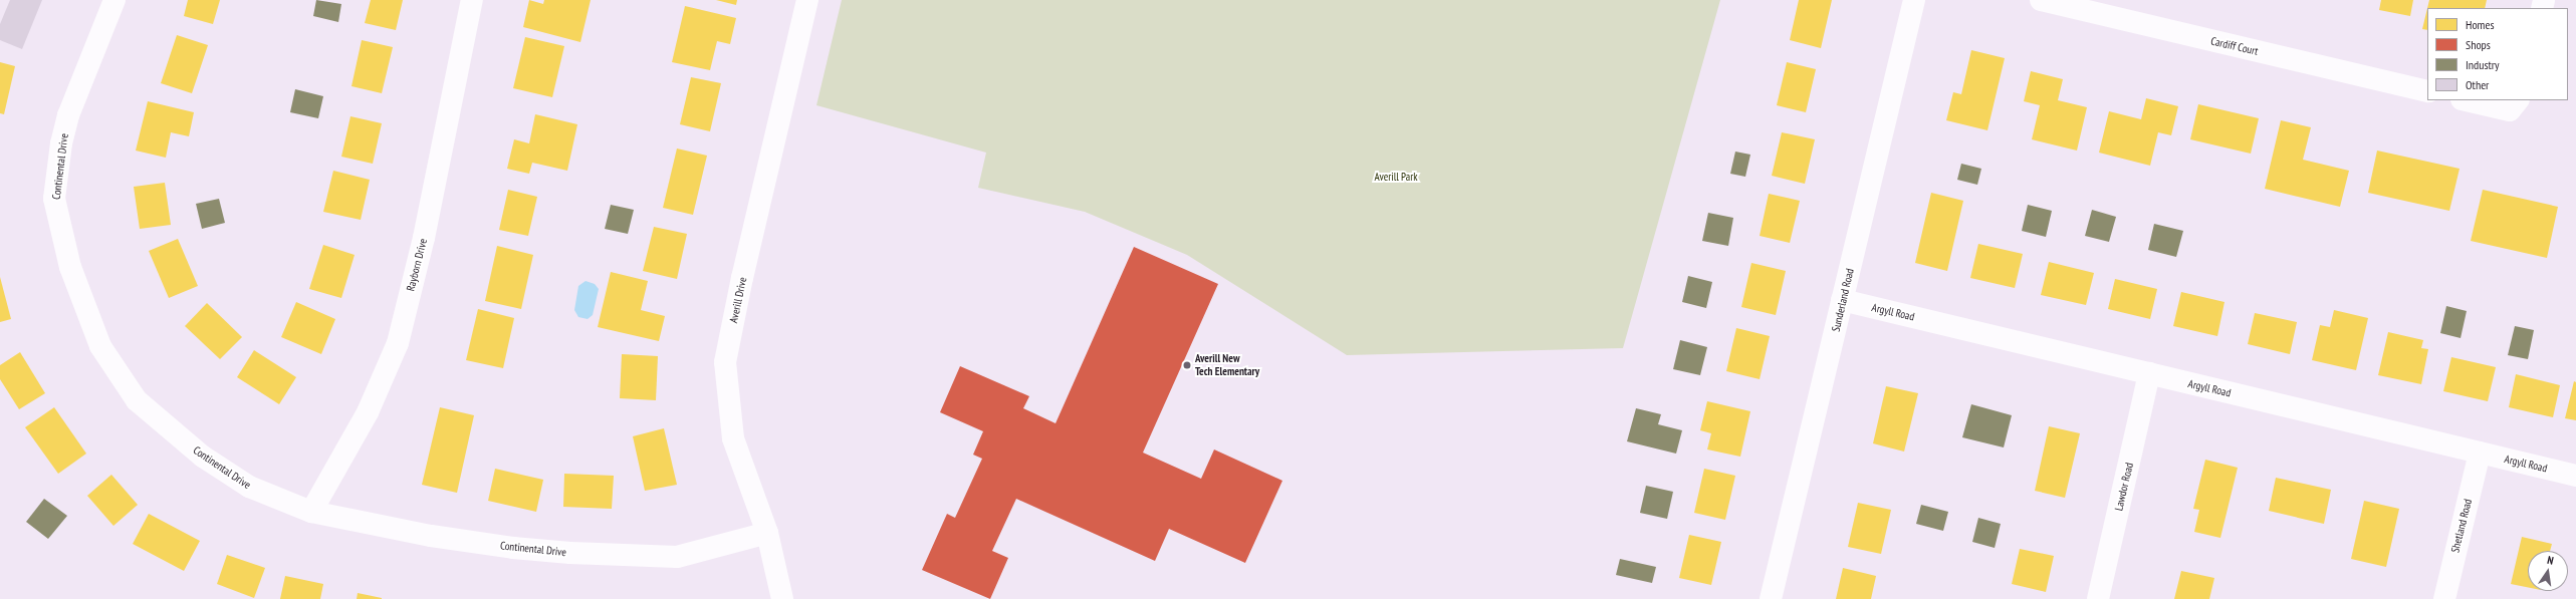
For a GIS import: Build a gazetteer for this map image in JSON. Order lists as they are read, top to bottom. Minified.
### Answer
{"streets":{"street":["Cardiff Court","Continental Drive","Rayborn Drive","Averill Drive","Sunderland Road","Argyll Road","Lawdor Road","Shetland Road"]},"crossings":[["Continental Drive","Rayborn Drive"],["Continental Drive","Averill Drive"],["Sunderland Road","Argyll Road"],["Argyll Road","Lawdor Road"],["Argyll Road","Shetland Road"]],"parks":["Averill Park"],"places":["Averill New Tech Elementary"],"legend":["Homes","Shops","Industry","Other"],"north":"top"}
